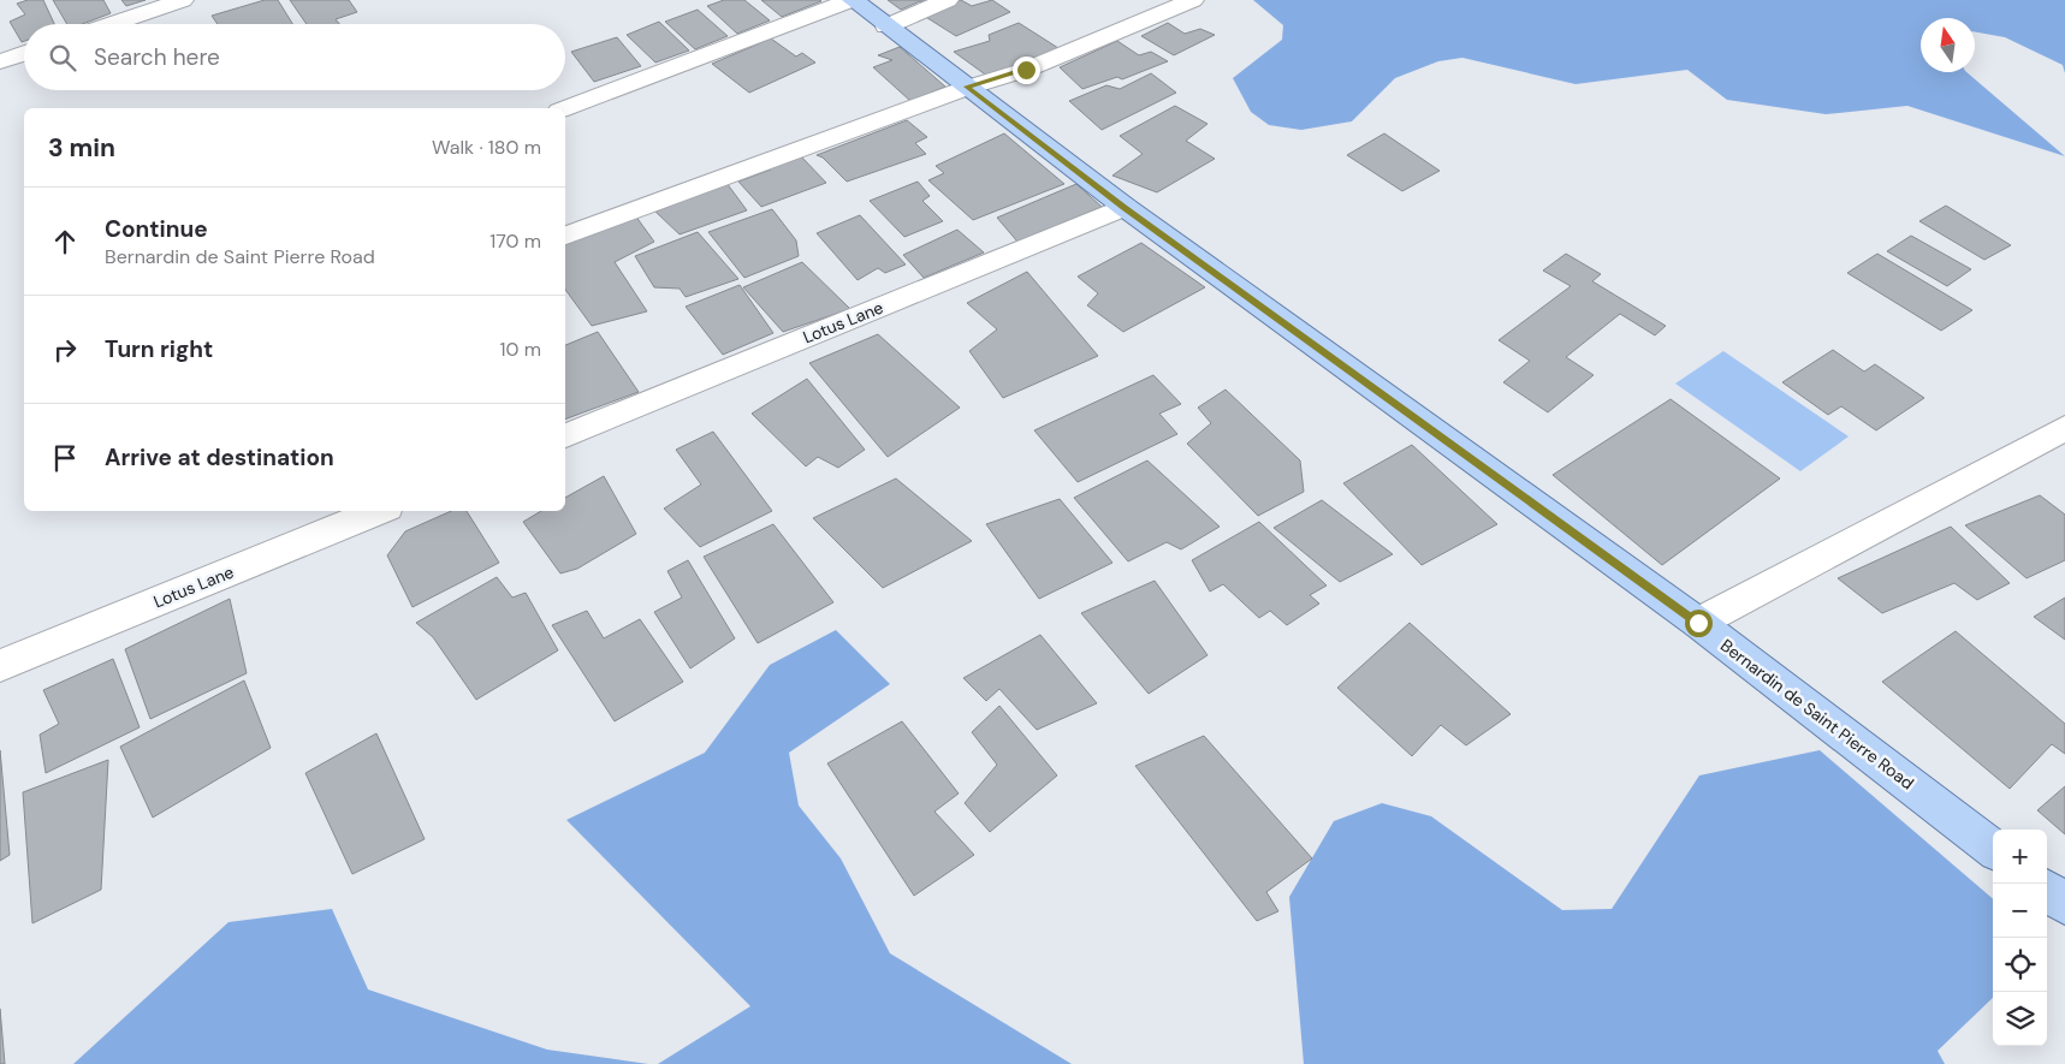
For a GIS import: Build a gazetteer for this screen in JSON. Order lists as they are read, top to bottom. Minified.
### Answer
{"streets":{"main road":["Bernardin de Saint Pierre Road"],"street":["Lotus Lane"]},"crossings":[["Lotus Lane","Bernardin de Saint Pierre Road"]],"north":"top","page":{"search":"Search here","heading":["3 min","Walk · 180 m"],"list":[["Continue","Bernardin de Saint Pierre Road","170 m"],["Turn right","10 m"],"Arrive at destination"],"map_buttons":["+","−"]}}
